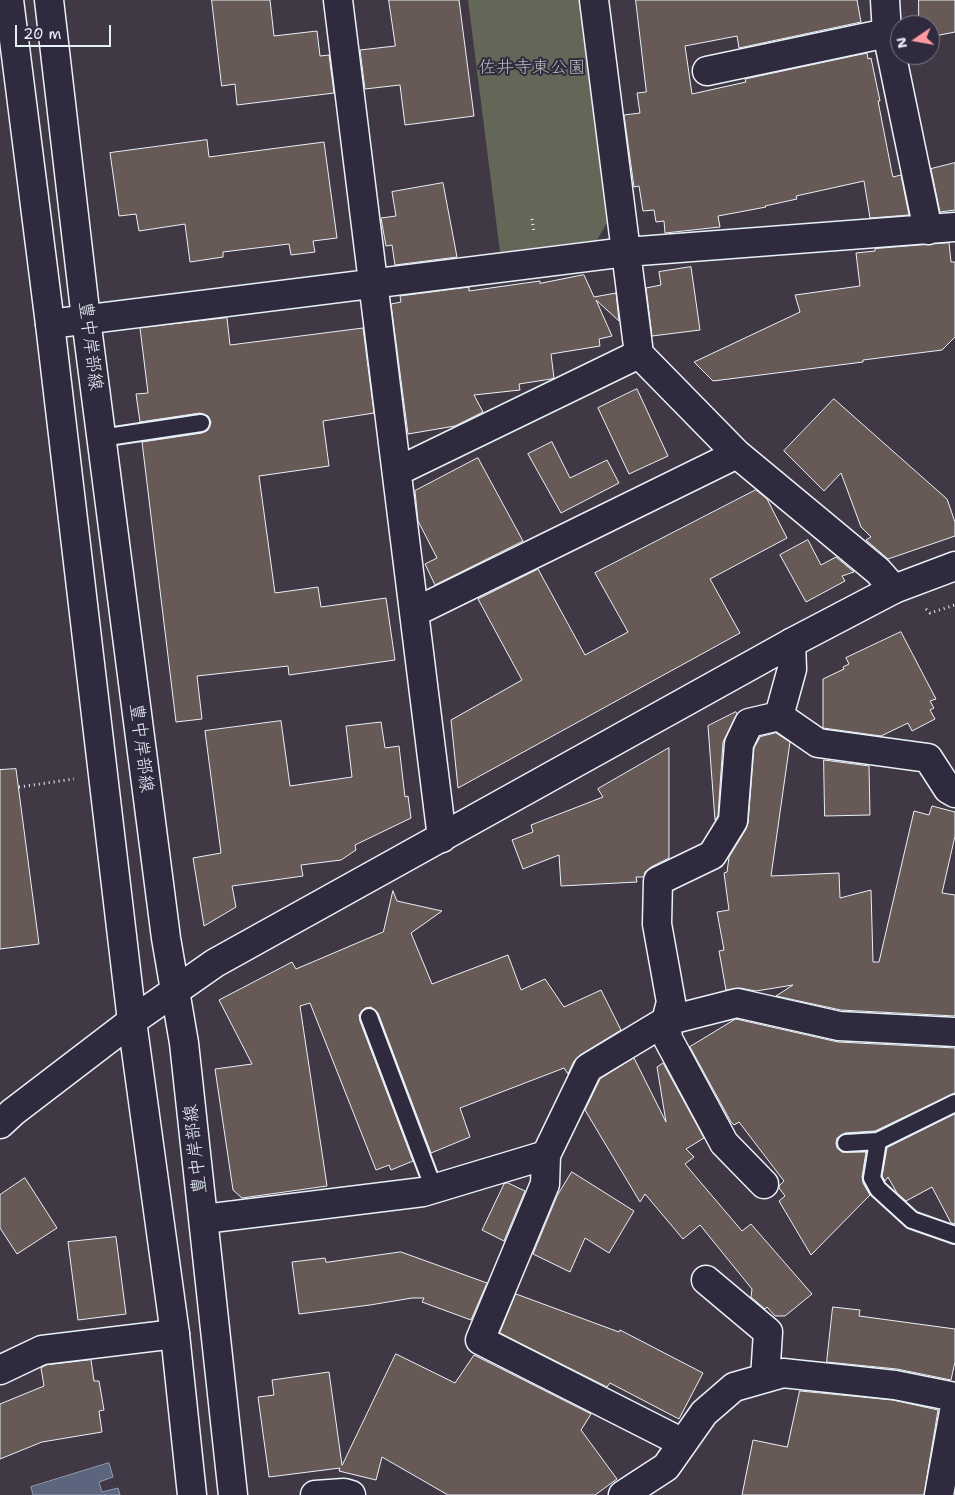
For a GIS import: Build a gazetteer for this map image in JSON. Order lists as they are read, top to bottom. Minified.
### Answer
{"streets":{"street":["豊中岸部線"]},"parks":["佐井寺東公園"],"scale_bar":"20 m","north":"left"}
